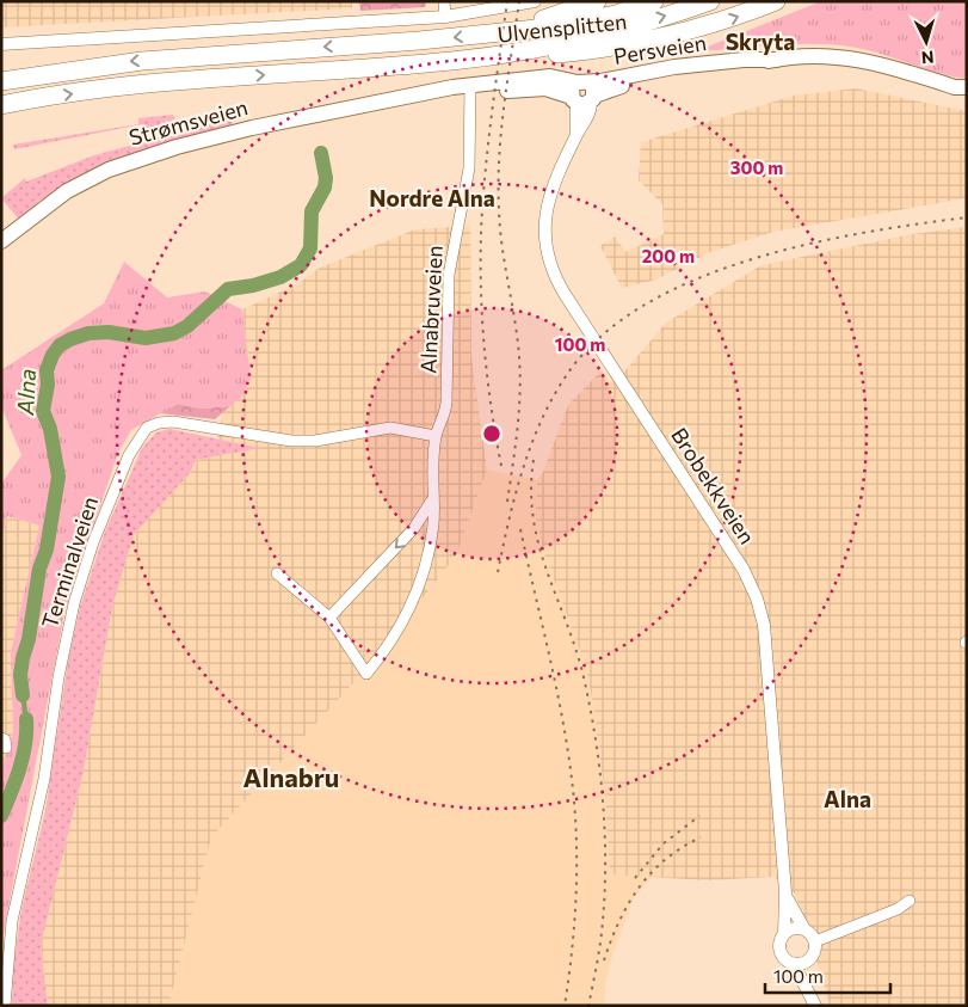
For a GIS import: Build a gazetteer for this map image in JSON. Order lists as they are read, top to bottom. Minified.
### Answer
{"streets":{"highway":["Ulvensplitten"],"main road":["Persveien","Strømsveien"],"street":["Alnabruveien","Brobekkveien","Terminalveien"]},"crossings":[["Persveien","Strømsveien"],["Persveien","Brobekkveien"],["Strømsveien","Alnabruveien"],["Strømsveien","Brobekkveien"],["Alnabruveien","Terminalveien"]],"districts":["Skryta","Nordre Alna","Alnabru","Alna"],"water":["Alna"],"scale_bar":"100 m","north":"bottom","rings":["300 m","200 m","100 m"]}
